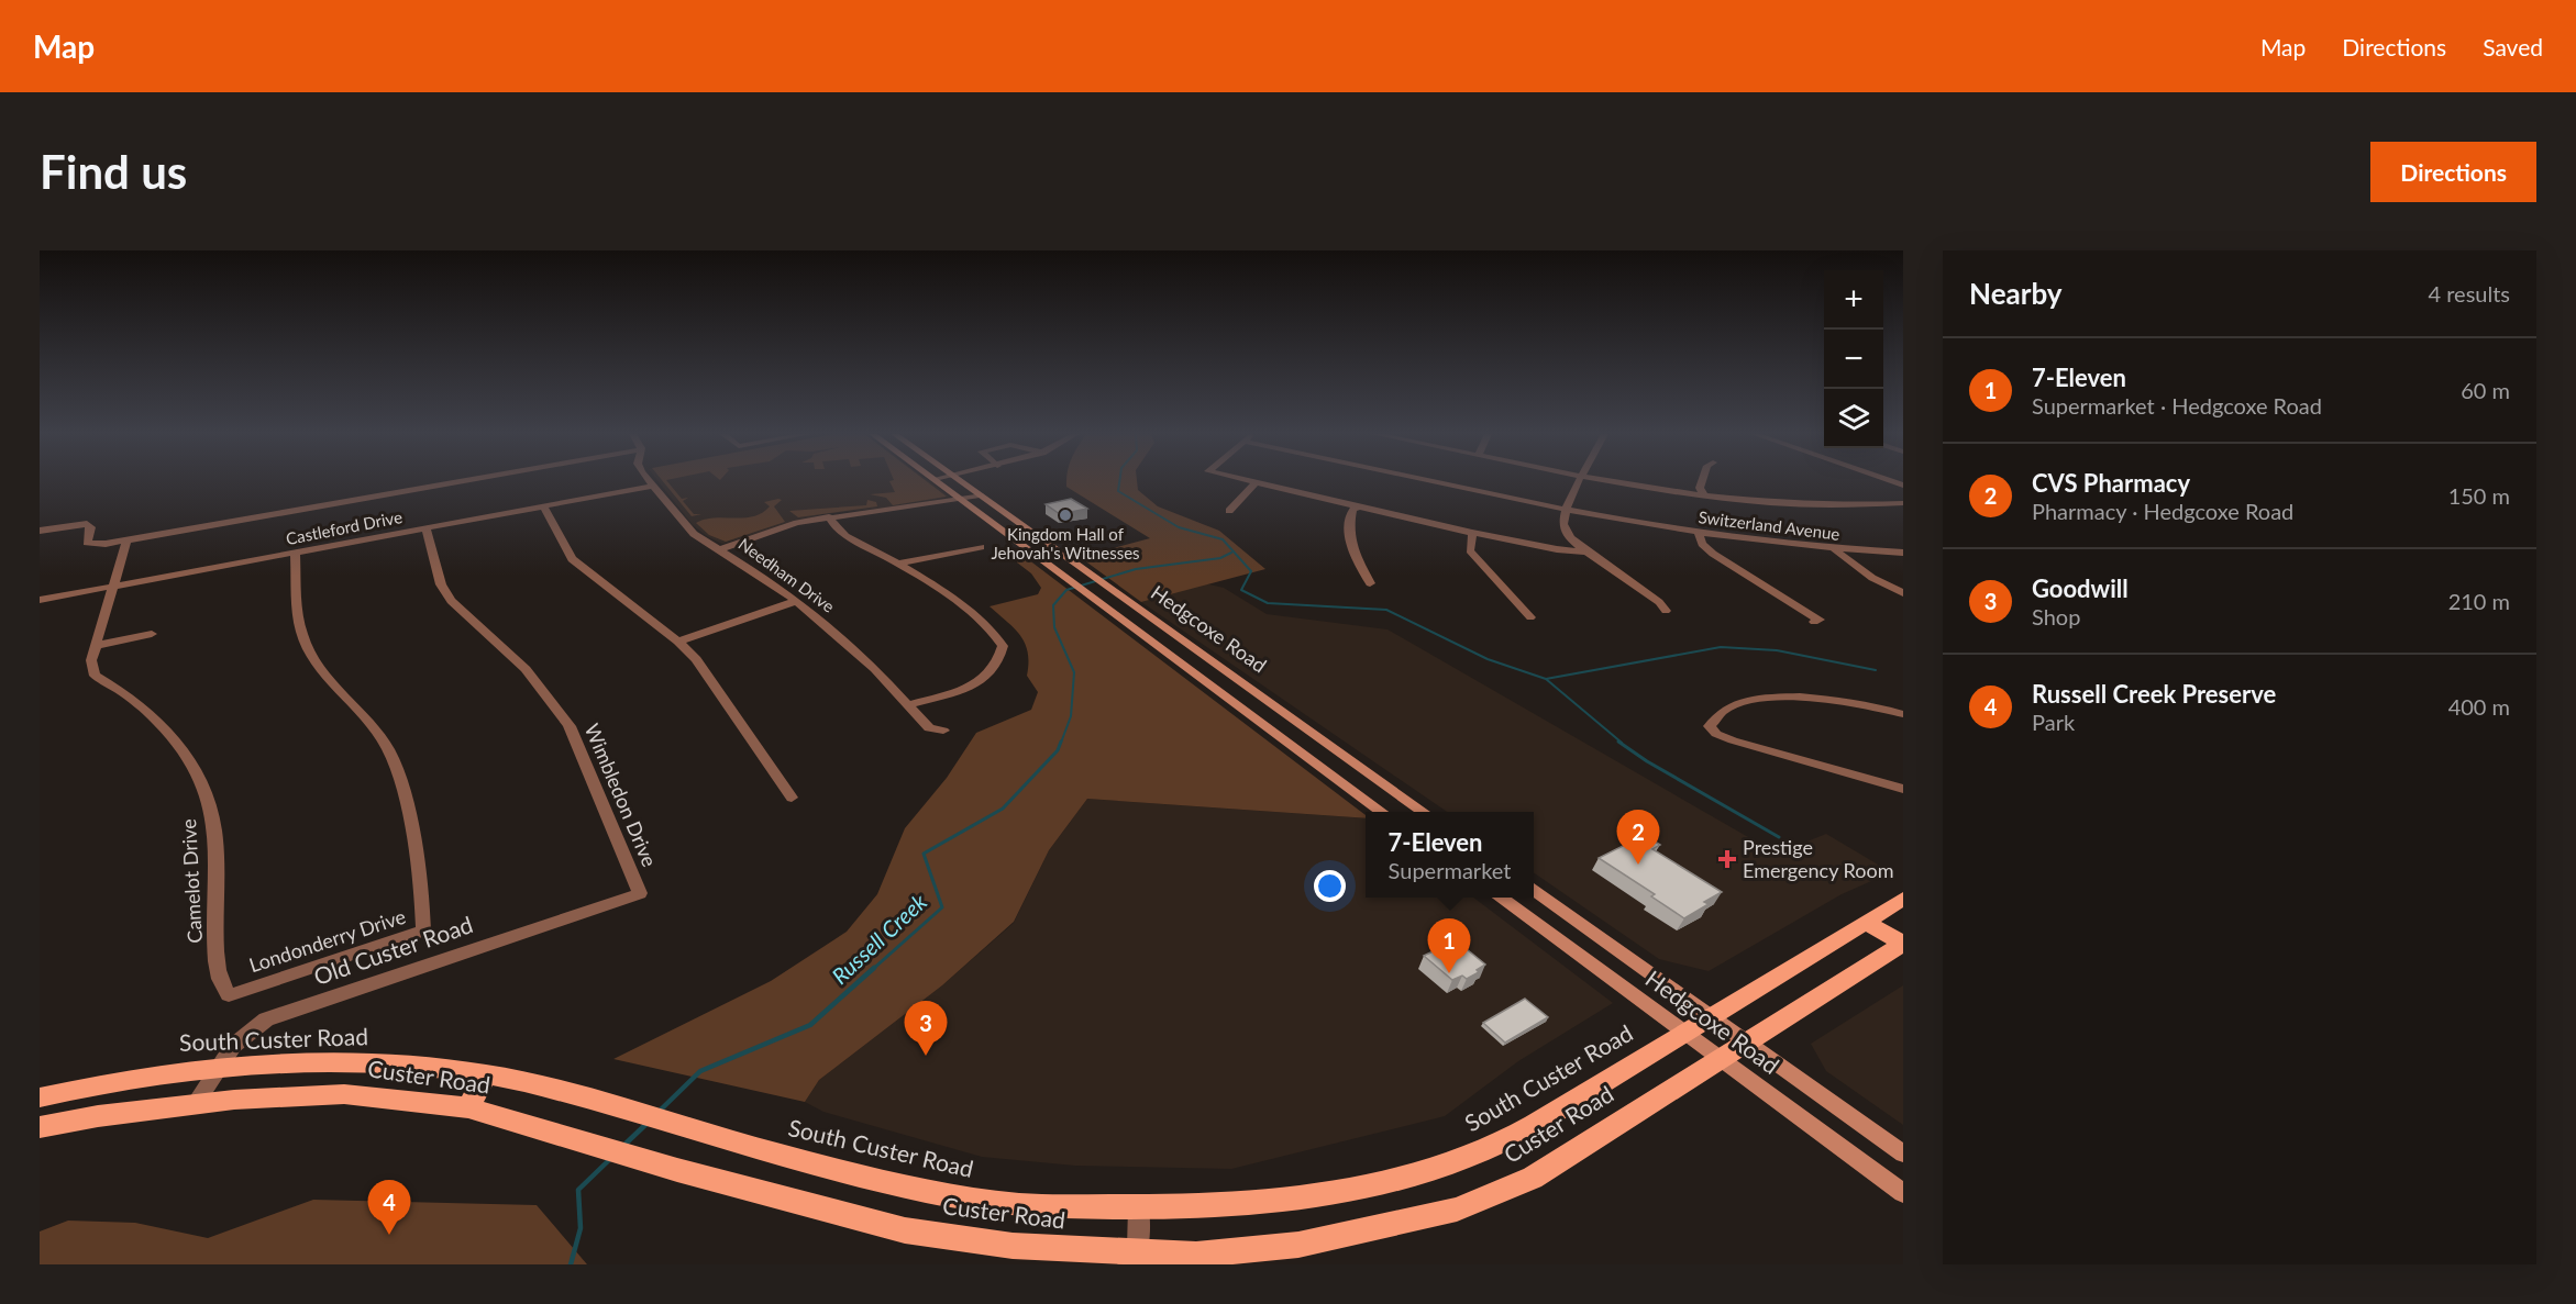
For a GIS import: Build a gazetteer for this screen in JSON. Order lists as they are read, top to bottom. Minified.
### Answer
{"streets":{"main road":["Hedgcoxe Road","South Custer Road","Custer Road"],"street":["Switzerland Avenue","Castleford Drive","Needham Drive","Wimbledon Drive","Camelot Drive","Londonderry Drive","Old Custer Road"]},"crossings":[["Castleford Drive","Needham Drive"],["Castleford Drive","Wimbledon Drive"],["Castleford Drive","Camelot Drive"],["Castleford Drive","Londonderry Drive"],["Hedgcoxe Road","South Custer Road"],["Hedgcoxe Road","Custer Road"],["Wimbledon Drive","Old Custer Road"],["Camelot Drive","Londonderry Drive"],["Old Custer Road","South Custer Road"],["Old Custer Road","Custer Road"]],"water":["Russell Creek"],"places":{"other":["Kingdom Hall of Jehovah's Witnesses"],"health":["Prestige Emergency Room"]},"page":{"header":"Map","nav":["Map","Directions","Saved"],"buttons":"Directions","title":"Find us","heading":["Nearby","4 results"],"map_buttons":["+","−"],"list":[{"mark":"1","name":"7-Eleven","note":"Supermarket · Hedgcoxe Road","value":"60 m"},{"mark":"2","name":"CVS Pharmacy","note":"Pharmacy · Hedgcoxe Road","value":"150 m"},{"mark":"3","name":"Goodwill","note":"Shop","value":"210 m"},{"mark":"4","name":"Russell Creek Preserve","note":"Park","value":"400 m"}],"pins":["2","1","3","4"],"popup":["7-Eleven","Supermarket"]}}
